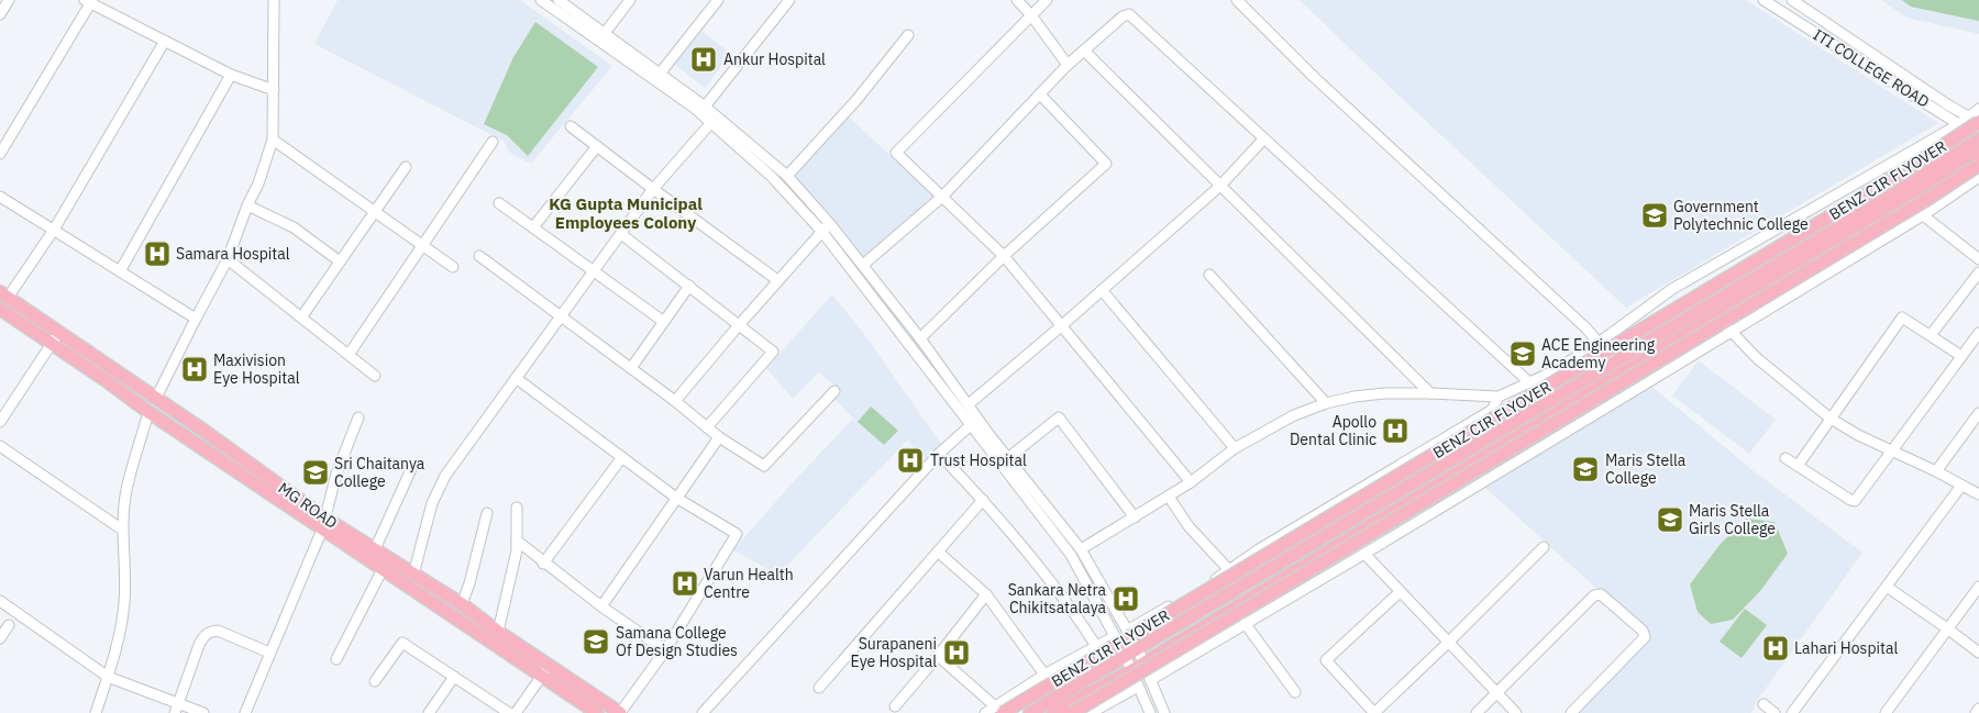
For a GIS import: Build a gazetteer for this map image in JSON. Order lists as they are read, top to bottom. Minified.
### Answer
{"streets":{"main road":["BENZ CIR FLYOVER","MG ROAD"],"street":["ITI COLLEGE ROAD"]},"crossings":[["ITI COLLEGE ROAD","BENZ CIR FLYOVER"]],"districts":["KG Gupta Municipal Employees Colony"],"places":{"hospital":["Ankur Hospital","Samara Hospital","Maxivision Eye Hospital","Apollo Dental Clinic","Trust Hospital","Varun Health Centre","Sankara Netra Chikitsatalaya","Lahari Hospital","Surapaneni Eye Hospital"],"school or university":["Government Polytechnic College","ACE Engineering Academy","Maris Stella College","Sri Chaitanya College","Maris Stella Girls College","Samana College Of Design Studies"]}}
